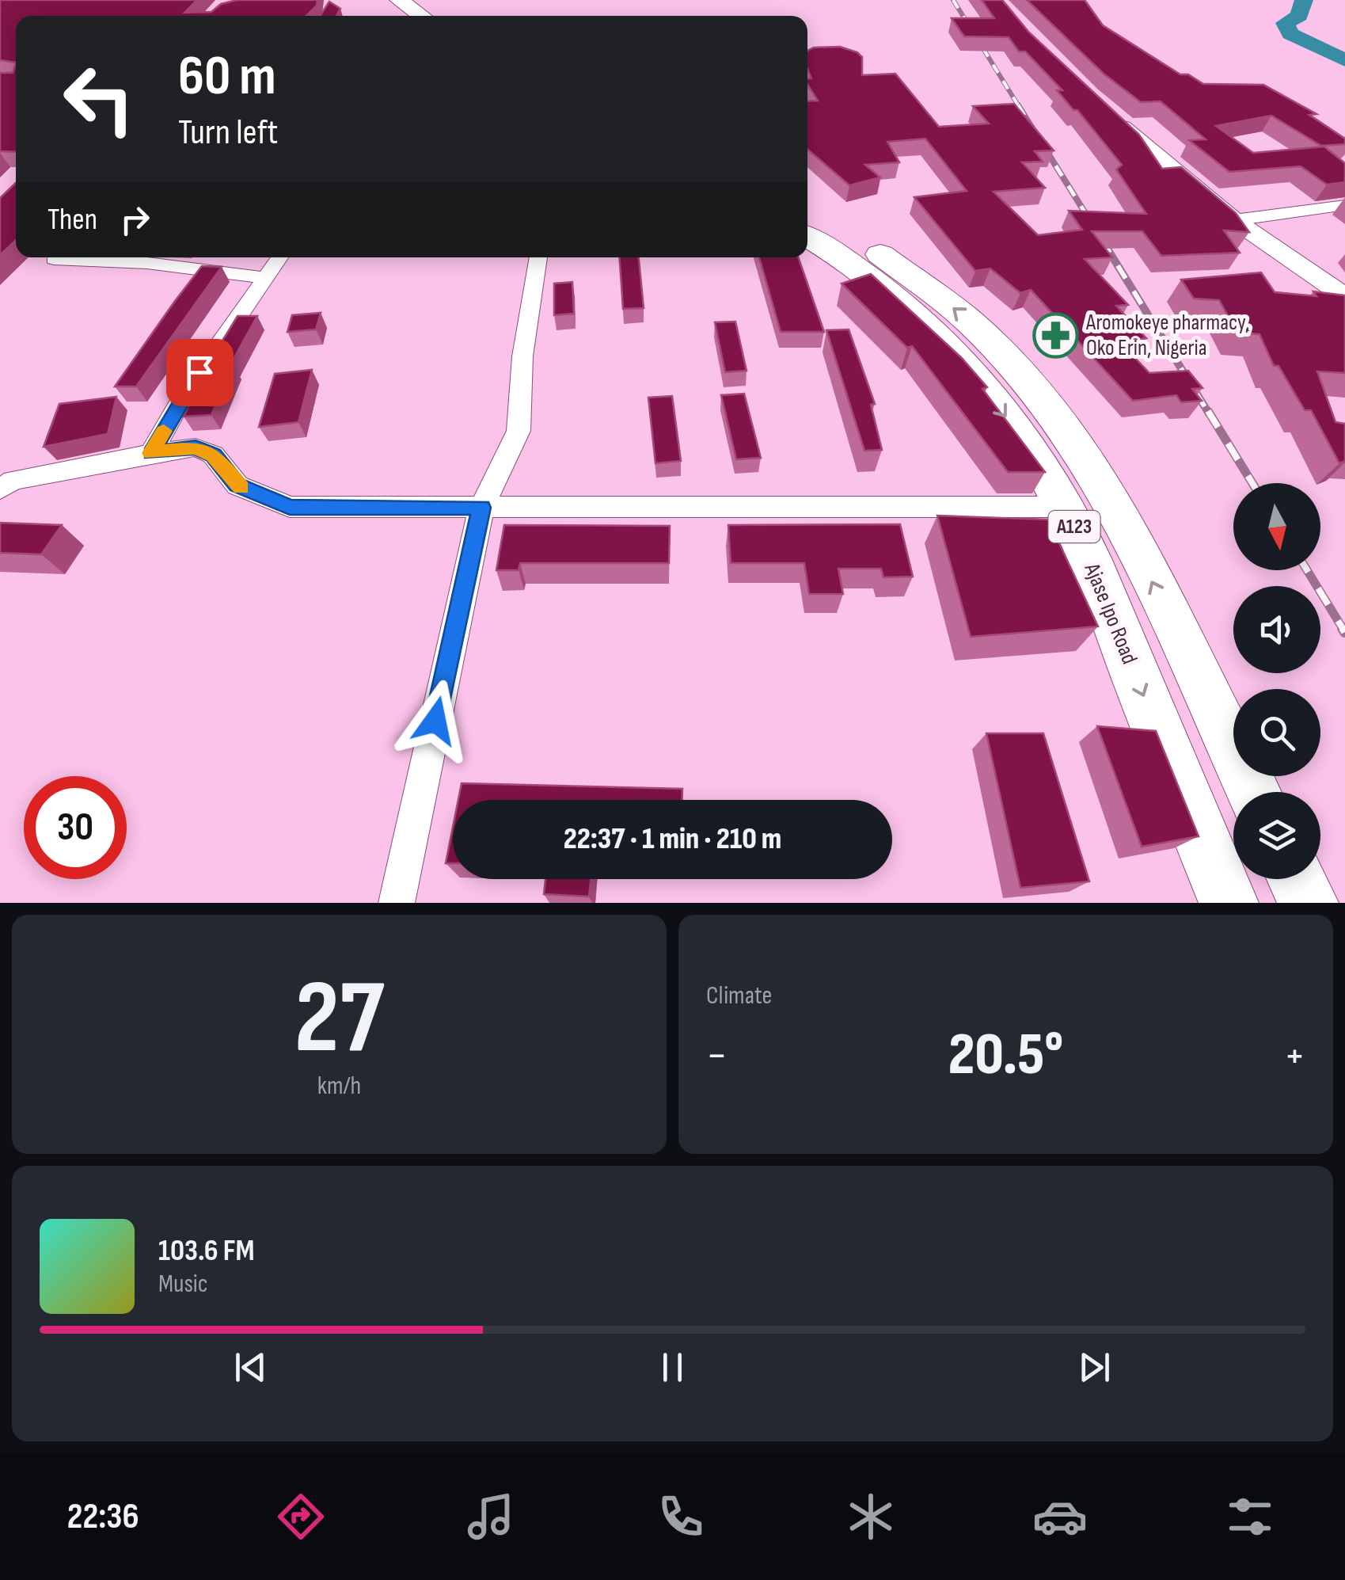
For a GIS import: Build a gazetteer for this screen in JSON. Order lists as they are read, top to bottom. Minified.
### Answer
{"streets":{"highway":["A123","Ajase Ipo Road"]},"places":{"pharmacy":["Aromokeye pharmacy, Oko Erin, Nigeria"]},"north":"bottom","page":{"turn":["60 m","Turn left"],"then":"Then","limit":"30","trip":"22:37 · 1 min · 210 m","tile":[["27","km/h"],"Climate"],"heat":["−","20.5°","+"],"song":["103.6 FM","Music"],"tabs":"22:36"}}
